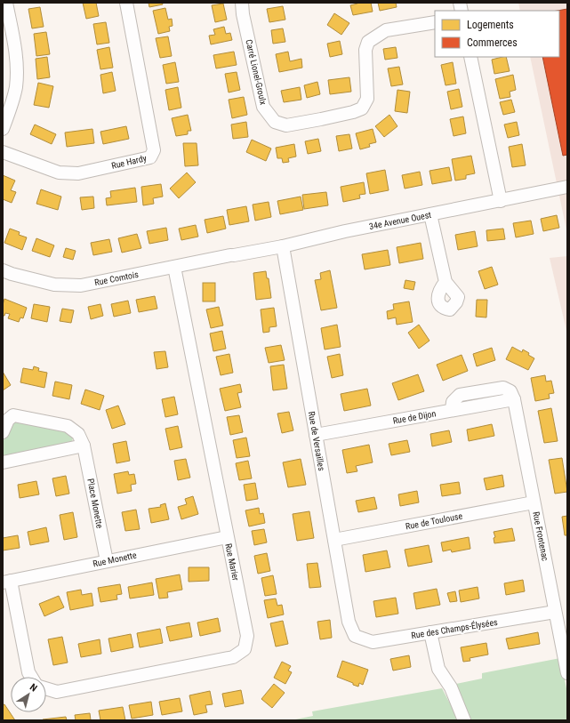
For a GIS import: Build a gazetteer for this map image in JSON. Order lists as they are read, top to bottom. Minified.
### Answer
{"streets":{"street":["Carré Lionel-Groulx","Rue Hardy","34e Avenue Ouest","Rue Comtois","Rue de Dijon","Rue de Versailles","Place Monette","Rue de Toulouse","Rue Frontenac","Rue Monette","Rue Marier","Rue des Champs-Élysées"]},"crossings":[["34e Avenue Ouest","Rue Comtois"],["34e Avenue Ouest","Rue de Versailles"],["Rue Comtois","Rue Marier"],["Rue de Dijon","Rue de Versailles"],["Rue de Dijon","Rue Frontenac"],["Rue de Versailles","Rue de Toulouse"],["Rue de Versailles","Rue des Champs-Élysées"],["Place Monette","Rue Monette"],["Rue de Toulouse","Rue Frontenac"],["Rue Frontenac","Rue des Champs-Élysées"],["Rue Monette","Rue Marier"]],"legend":["Logements","Commerces"],"north":"top right"}
